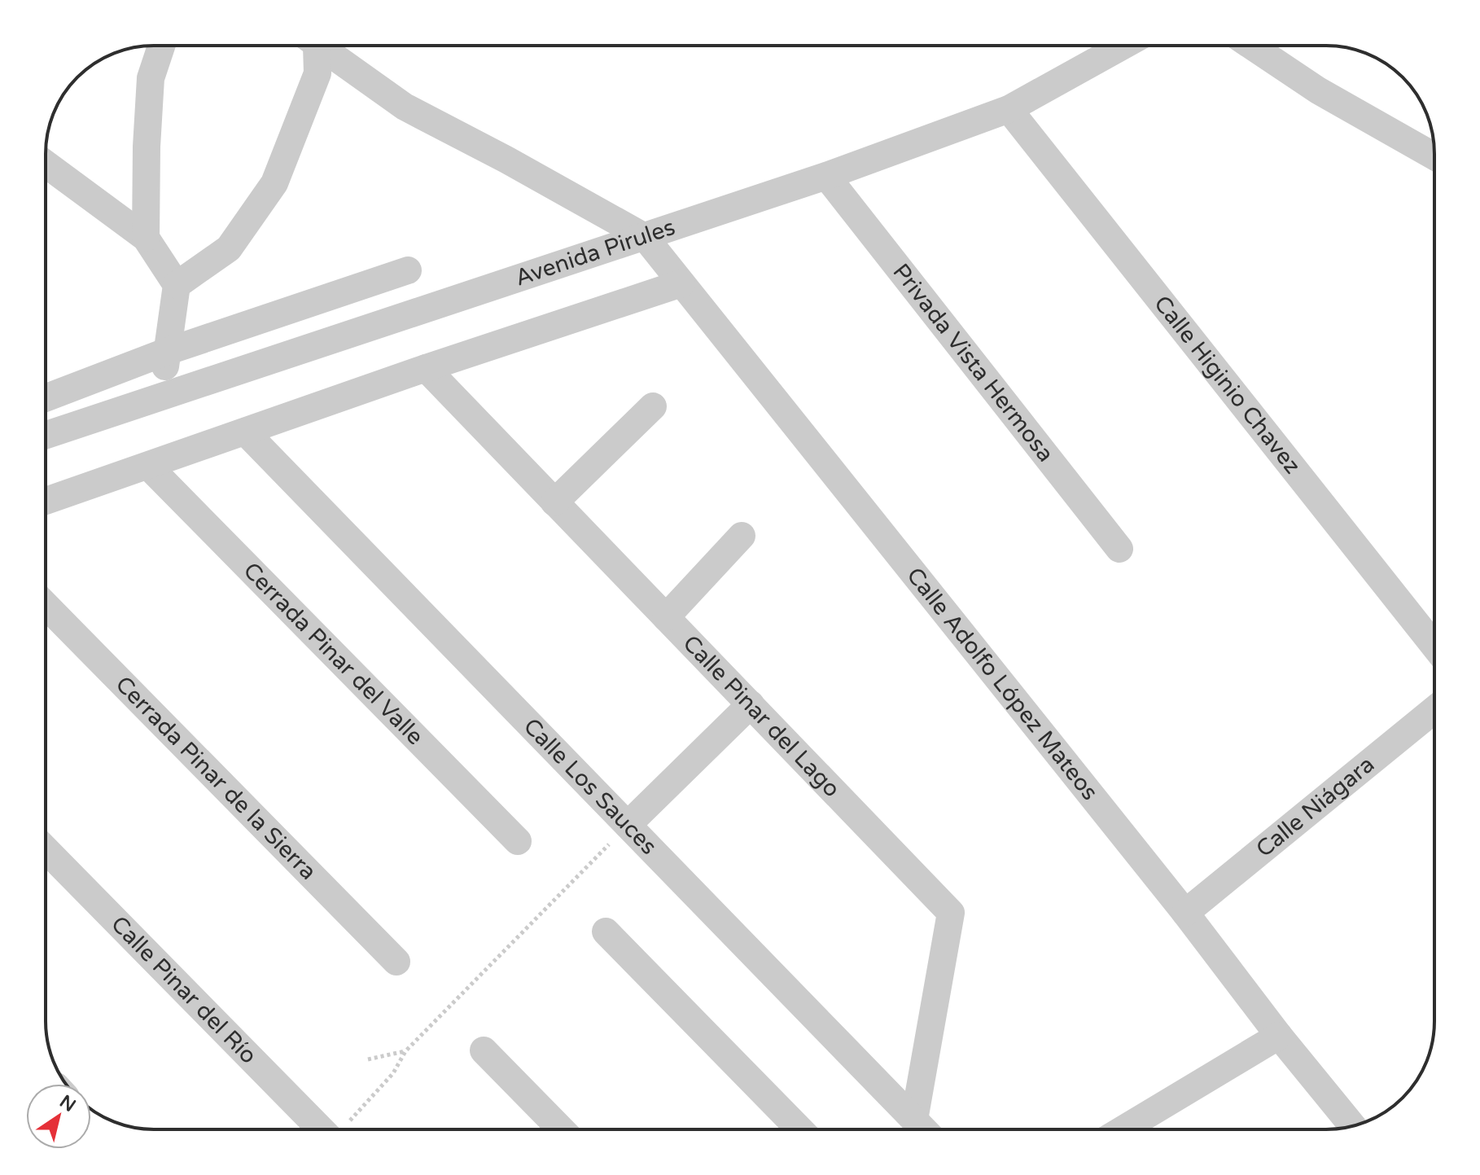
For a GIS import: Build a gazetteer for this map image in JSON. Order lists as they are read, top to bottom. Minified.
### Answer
{"streets":{"street":["Avenida Pirules","Privada Vista Hermosa","Calle Higinio Chavez","Cerrada Pinar del Valle","Calle Adolfo López Mateos","Calle Pinar del Lago","Cerrada Pinar de la Sierra","Calle Los Sauces","Calle Niágara","Calle Pinar del Río"]},"crossings":[["Avenida Pirules","Privada Vista Hermosa"],["Avenida Pirules","Calle Higinio Chavez"],["Avenida Pirules","Calle Adolfo López Mateos"],["Calle Adolfo López Mateos","Calle Niágara"],["Calle Pinar del Lago","Calle Los Sauces"]],"north":"top right"}
